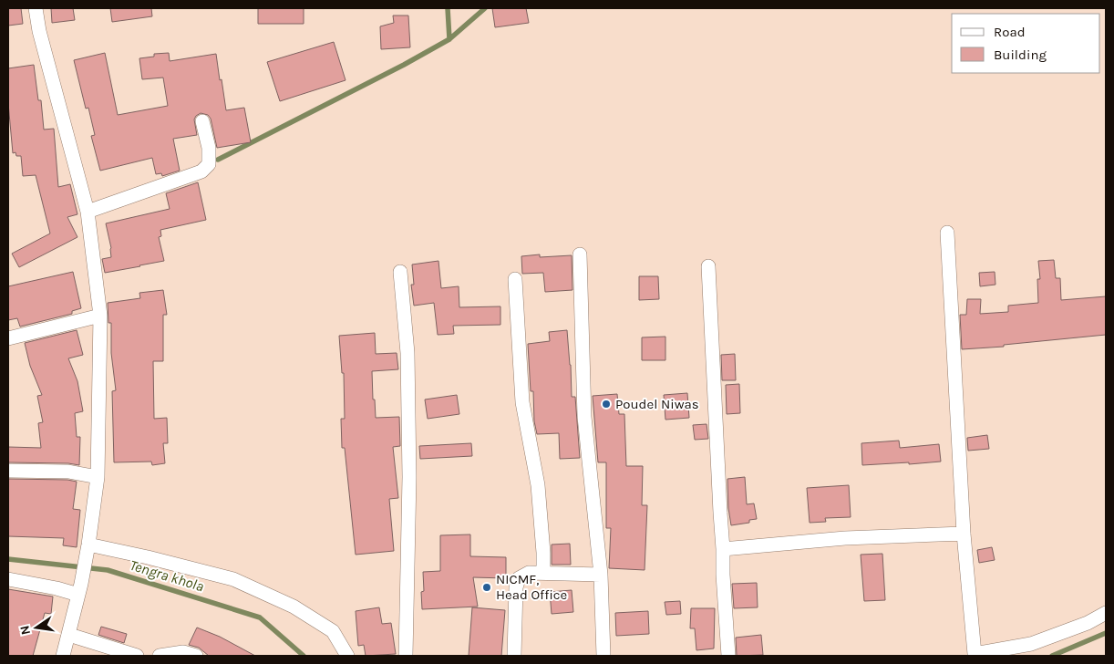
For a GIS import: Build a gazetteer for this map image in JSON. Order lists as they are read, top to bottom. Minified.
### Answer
{"water":["Tengra khola"],"places":["Poudel Niwas","NICMF, Head Office"],"legend":["Road","Building"],"north":"left"}
